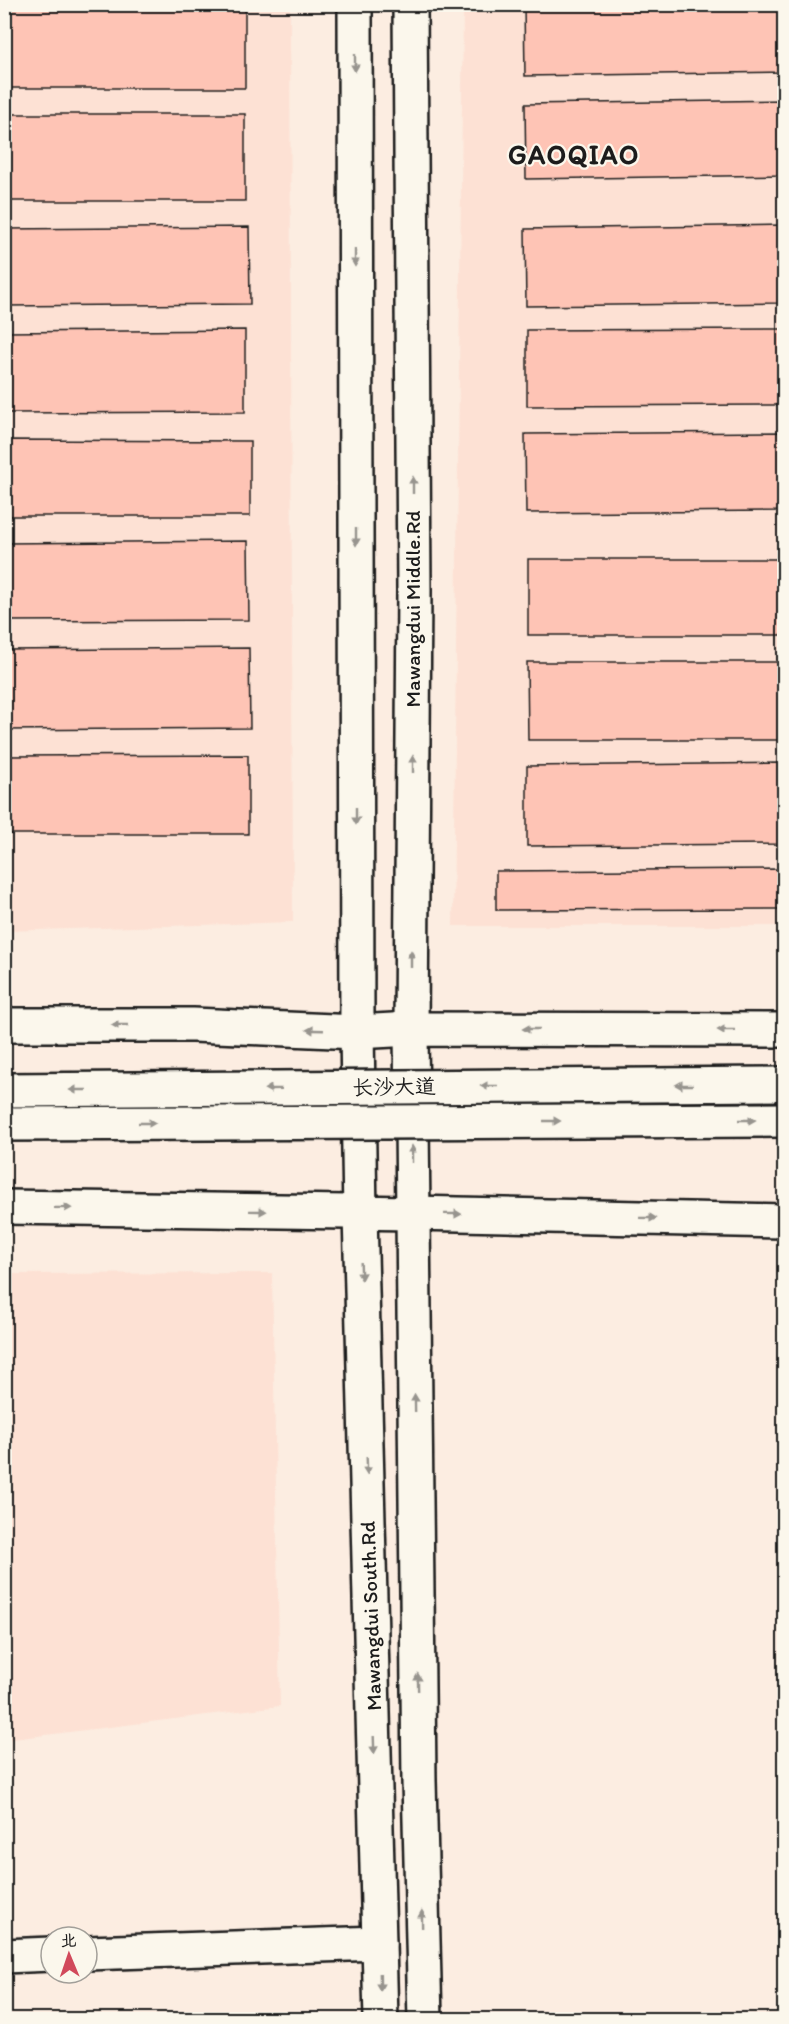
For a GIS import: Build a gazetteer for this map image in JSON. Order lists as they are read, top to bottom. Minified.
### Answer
{"streets":{"main road":["Mawangdui Middle.Rd","长沙大道","Mawangdui South.Rd"]},"crossings":[["Mawangdui Middle.Rd","Mawangdui South.Rd"]],"districts":["GAOQIAO"],"north":"top"}
